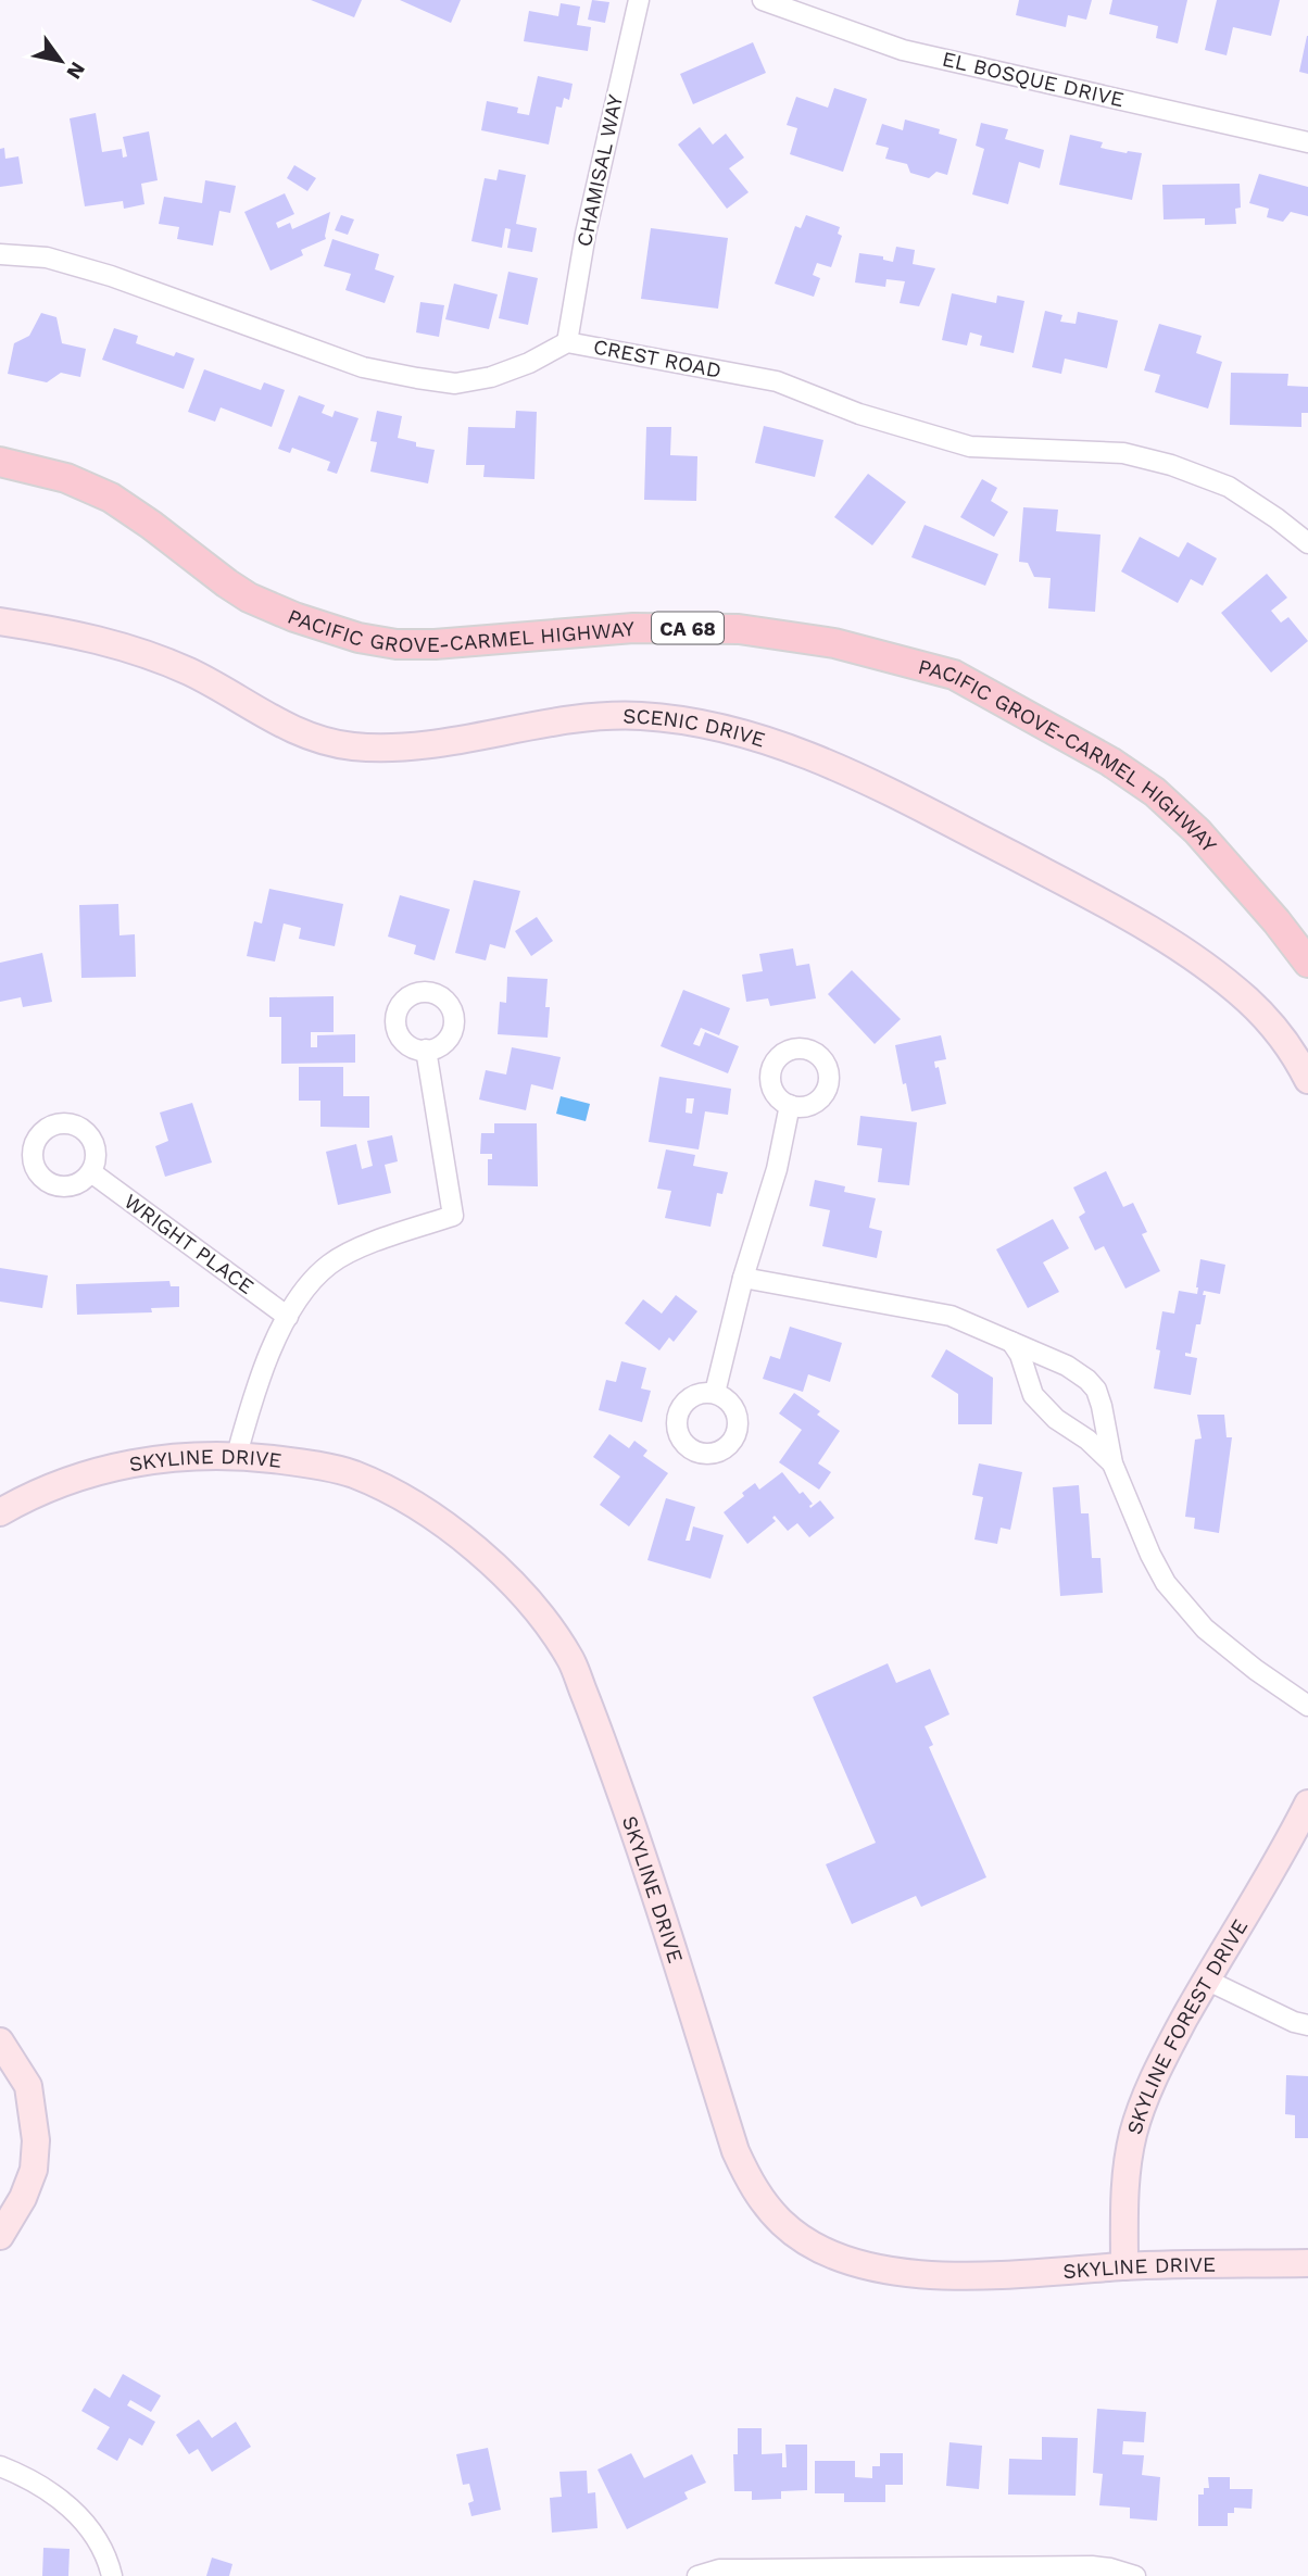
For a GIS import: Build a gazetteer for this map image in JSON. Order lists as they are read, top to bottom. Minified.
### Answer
{"streets":{"main road":["PACIFIC GROVE-CARMEL HIGHWAY","CA 68"],"street":["EL BOSQUE DRIVE","CHAMISAL WAY","CREST ROAD","SCENIC DRIVE","WRIGHT PLACE","SKYLINE DRIVE","SKYLINE FOREST DRIVE"]},"crossings":[["CHAMISAL WAY","CREST ROAD"],["SKYLINE DRIVE","SKYLINE FOREST DRIVE"]],"north":"bottom right"}
